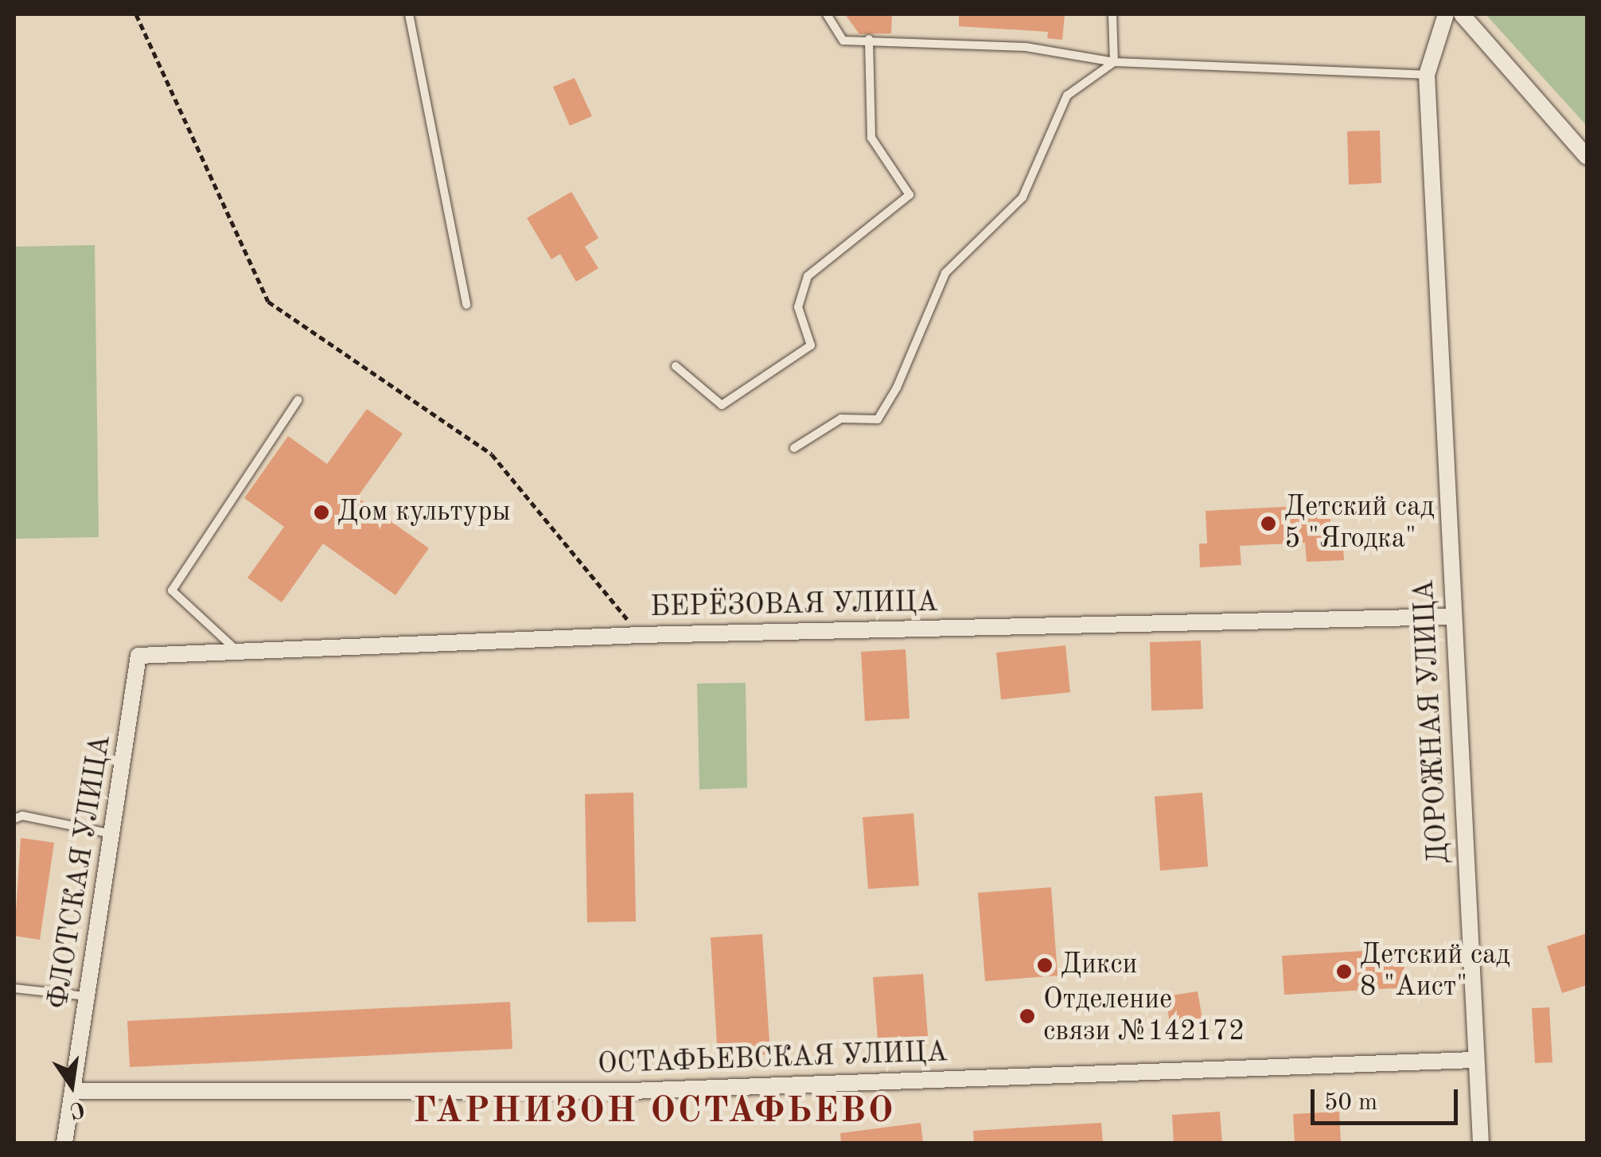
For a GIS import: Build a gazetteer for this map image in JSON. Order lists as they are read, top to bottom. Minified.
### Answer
{"streets":{"street":["БЕРЁЗОВАЯ УЛИЦА","ДОРОЖНАЯ УЛИЦА","ФЛОТСКАЯ УЛИЦА","ОСТАФЬЕВСКАЯ УЛИЦА"]},"crossings":[["БЕРЁЗОВАЯ УЛИЦА","ДОРОЖНАЯ УЛИЦА"],["БЕРЁЗОВАЯ УЛИЦА","ФЛОТСКАЯ УЛИЦА"],["ДОРОЖНАЯ УЛИЦА","ОСТАФЬЕВСКАЯ УЛИЦА"],["ФЛОТСКАЯ УЛИЦА","ОСТАФЬЕВСКАЯ УЛИЦА"]],"districts":["ГАРНИЗОН ОСТАФЬЕВО"],"places":["Дом культуры","Детский сад 5 \"Ягодка\"","Дикси","Детский сад 8 \"Аист\"","Отделение связи №142172"],"scale_bar":"50 m","north":"bottom"}
